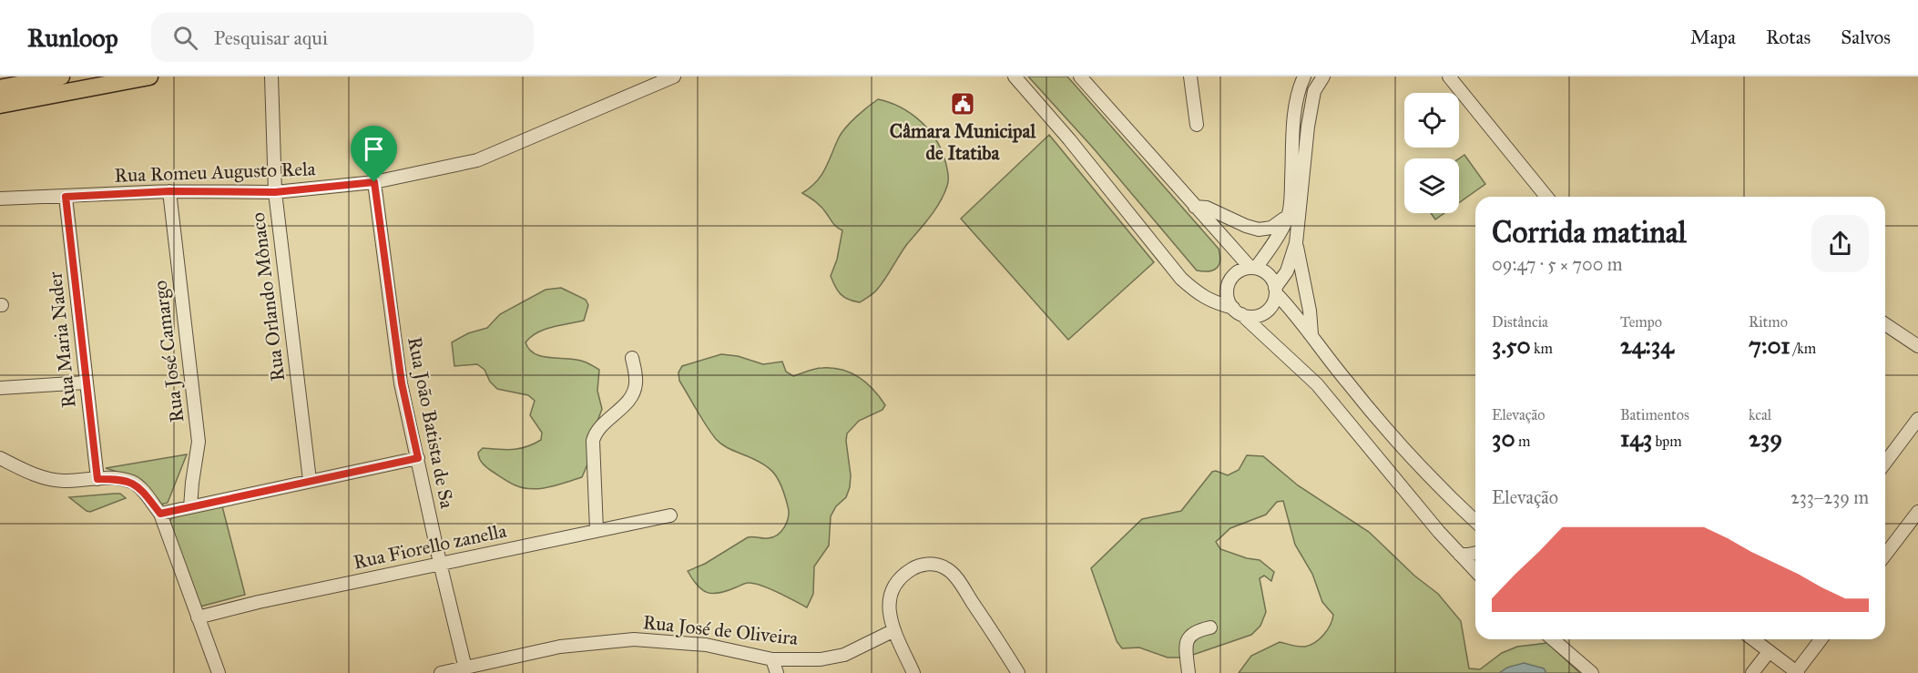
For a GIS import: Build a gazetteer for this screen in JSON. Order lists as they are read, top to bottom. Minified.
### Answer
{"streets":{"street":["Rua Romeu Augusto Rela","Rua Orlando Mônaco","Rua Maria Nader","Rua José Camargo","Rua João Batista de Sa","Rua Fiorello zanella","Rua José de Oliveira"]},"crossings":[["Rua Romeu Augusto Rela","Rua Orlando Mônaco"],["Rua Romeu Augusto Rela","Rua Maria Nader"],["Rua Romeu Augusto Rela","Rua José Camargo"],["Rua Romeu Augusto Rela","Rua João Batista de Sa"],["Rua João Batista de Sa","Rua Fiorello zanella"],["Rua João Batista de Sa","Rua José de Oliveira"]],"places":{"public building":["Câmara Municipal de Itatiba"]},"page":{"header":"Runloop","search":"Pesquisar aqui","nav":["Mapa","Rotas","Salvos"],"heading":["Corrida matinal","09:47 · 5 × 700 m"],"stats":[["Distância","3.50 km"],["Tempo","24:34"],["Ritmo","7:01 /km"],["Elevação","30 m"],["Batimentos","143 bpm"],["kcal","239"]],"chart":["Elevação","233–239 m"]}}
